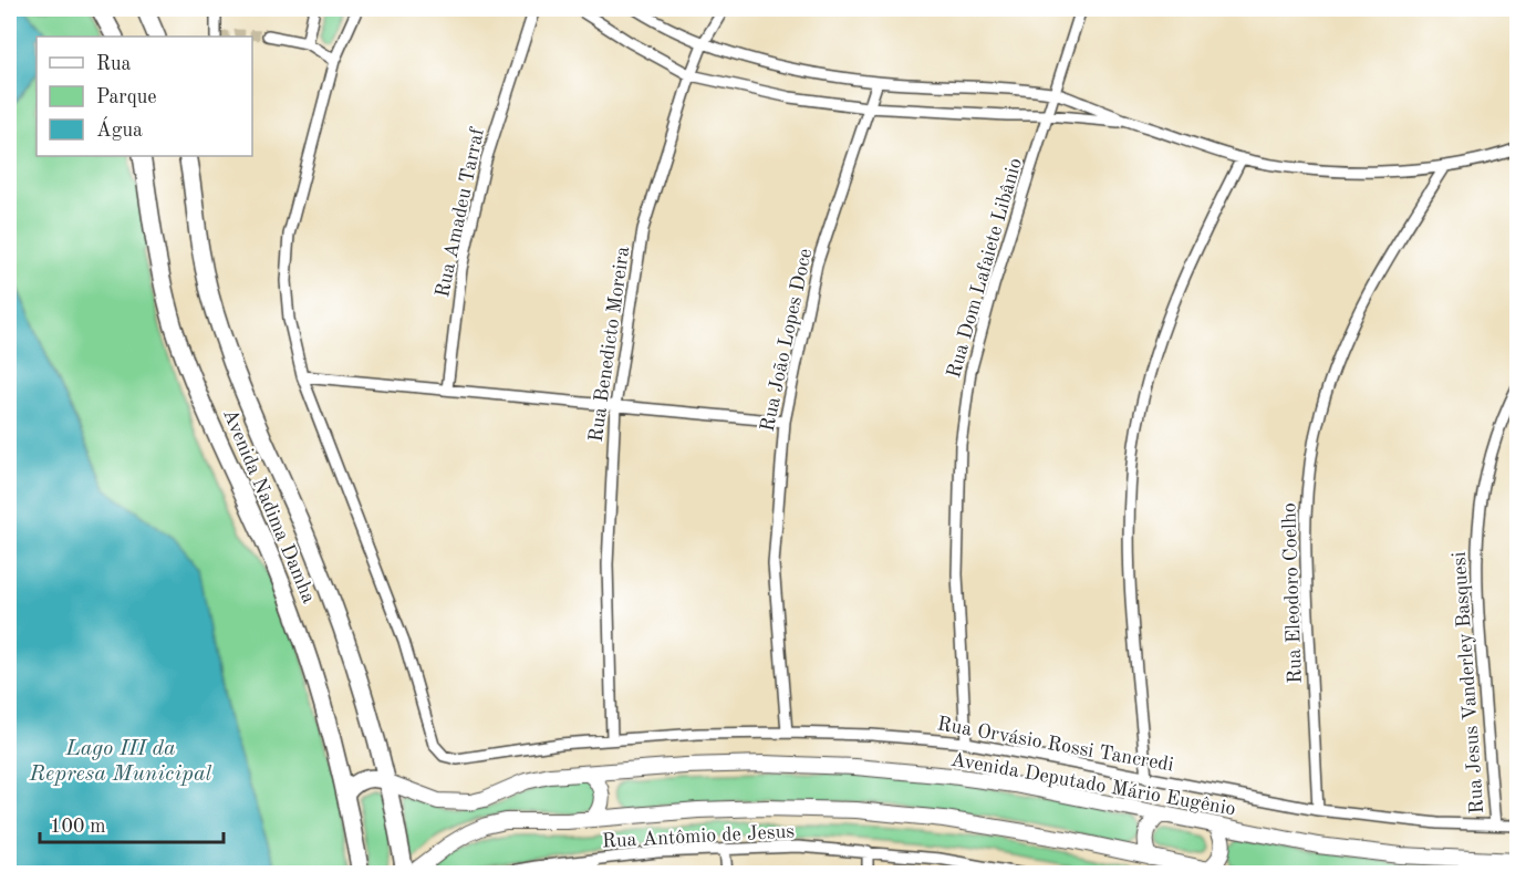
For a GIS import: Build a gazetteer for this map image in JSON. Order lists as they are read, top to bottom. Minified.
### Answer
{"streets":{"main road":["Avenida Nadima Damha"],"street":["Rua Amadeu Tarraf","Rua Dom Lafaiete Libânio","Rua João Lopes Doce","Rua Benedicto Moreira","Rua Eleodoro Coelho","Rua Jesus Vanderley Basquesi","Rua Orvásio Rossi Tancredi","Avenida Deputado Mário Eugênio","Rua Antômio de Jesus"]},"crossings":[["Rua Dom Lafaiete Libânio","Rua Orvásio Rossi Tancredi"],["Rua João Lopes Doce","Rua Orvásio Rossi Tancredi"],["Rua Benedicto Moreira","Rua Orvásio Rossi Tancredi"],["Avenida Nadima Damha","Avenida Deputado Mário Eugênio"],["Rua Eleodoro Coelho","Rua Orvásio Rossi Tancredi"],["Rua Jesus Vanderley Basquesi","Rua Orvásio Rossi Tancredi"]],"water":["Lago III da Represa Municipal"],"legend":["Rua","Parque","Água"],"scale_bar":"100 m"}
